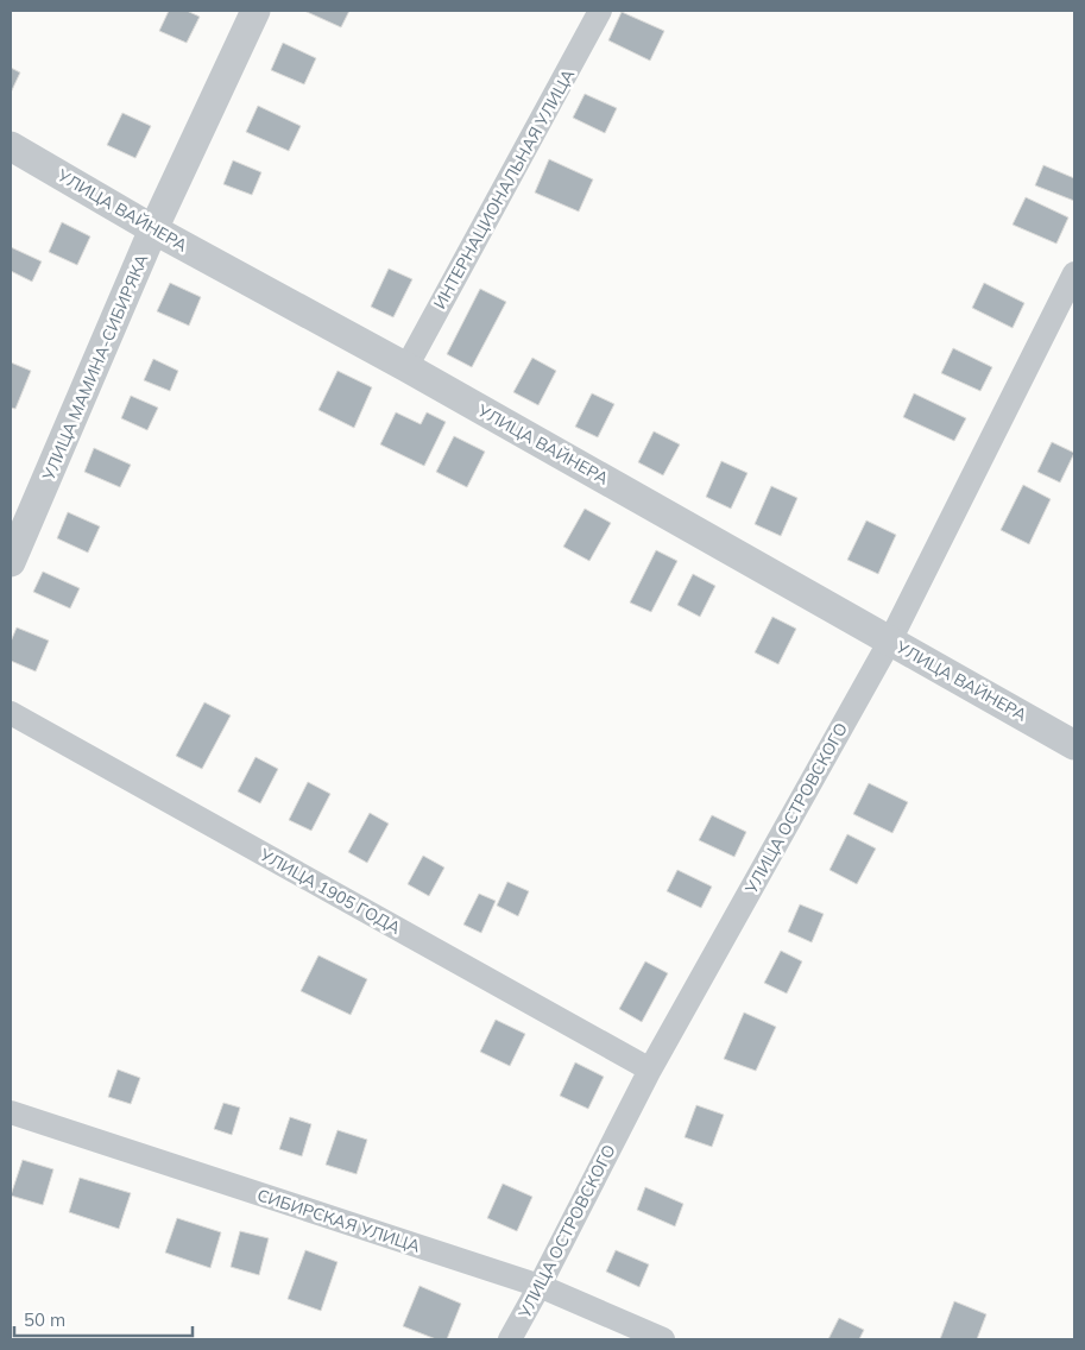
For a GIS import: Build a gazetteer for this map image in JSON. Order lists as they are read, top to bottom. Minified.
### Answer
{"streets":{"street":["ИНТЕРНАЦИОНАЛЬНАЯ УЛИЦА","УЛИЦА ВАЙНЕРА","УЛИЦА МАМИНА-СИБИРЯКА","УЛИЦА ОСТРОВСКОГО","УЛИЦА 1905 ГОДА","СИБИРСКАЯ УЛИЦА"]},"crossings":[["ИНТЕРНАЦИОНАЛЬНАЯ УЛИЦА","УЛИЦА ВАЙНЕРА"],["УЛИЦА ВАЙНЕРА","УЛИЦА МАМИНА-СИБИРЯКА"],["УЛИЦА ВАЙНЕРА","УЛИЦА ОСТРОВСКОГО"],["УЛИЦА ОСТРОВСКОГО","УЛИЦА 1905 ГОДА"],["УЛИЦА ОСТРОВСКОГО","СИБИРСКАЯ УЛИЦА"]],"scale_bar":"50 m"}
